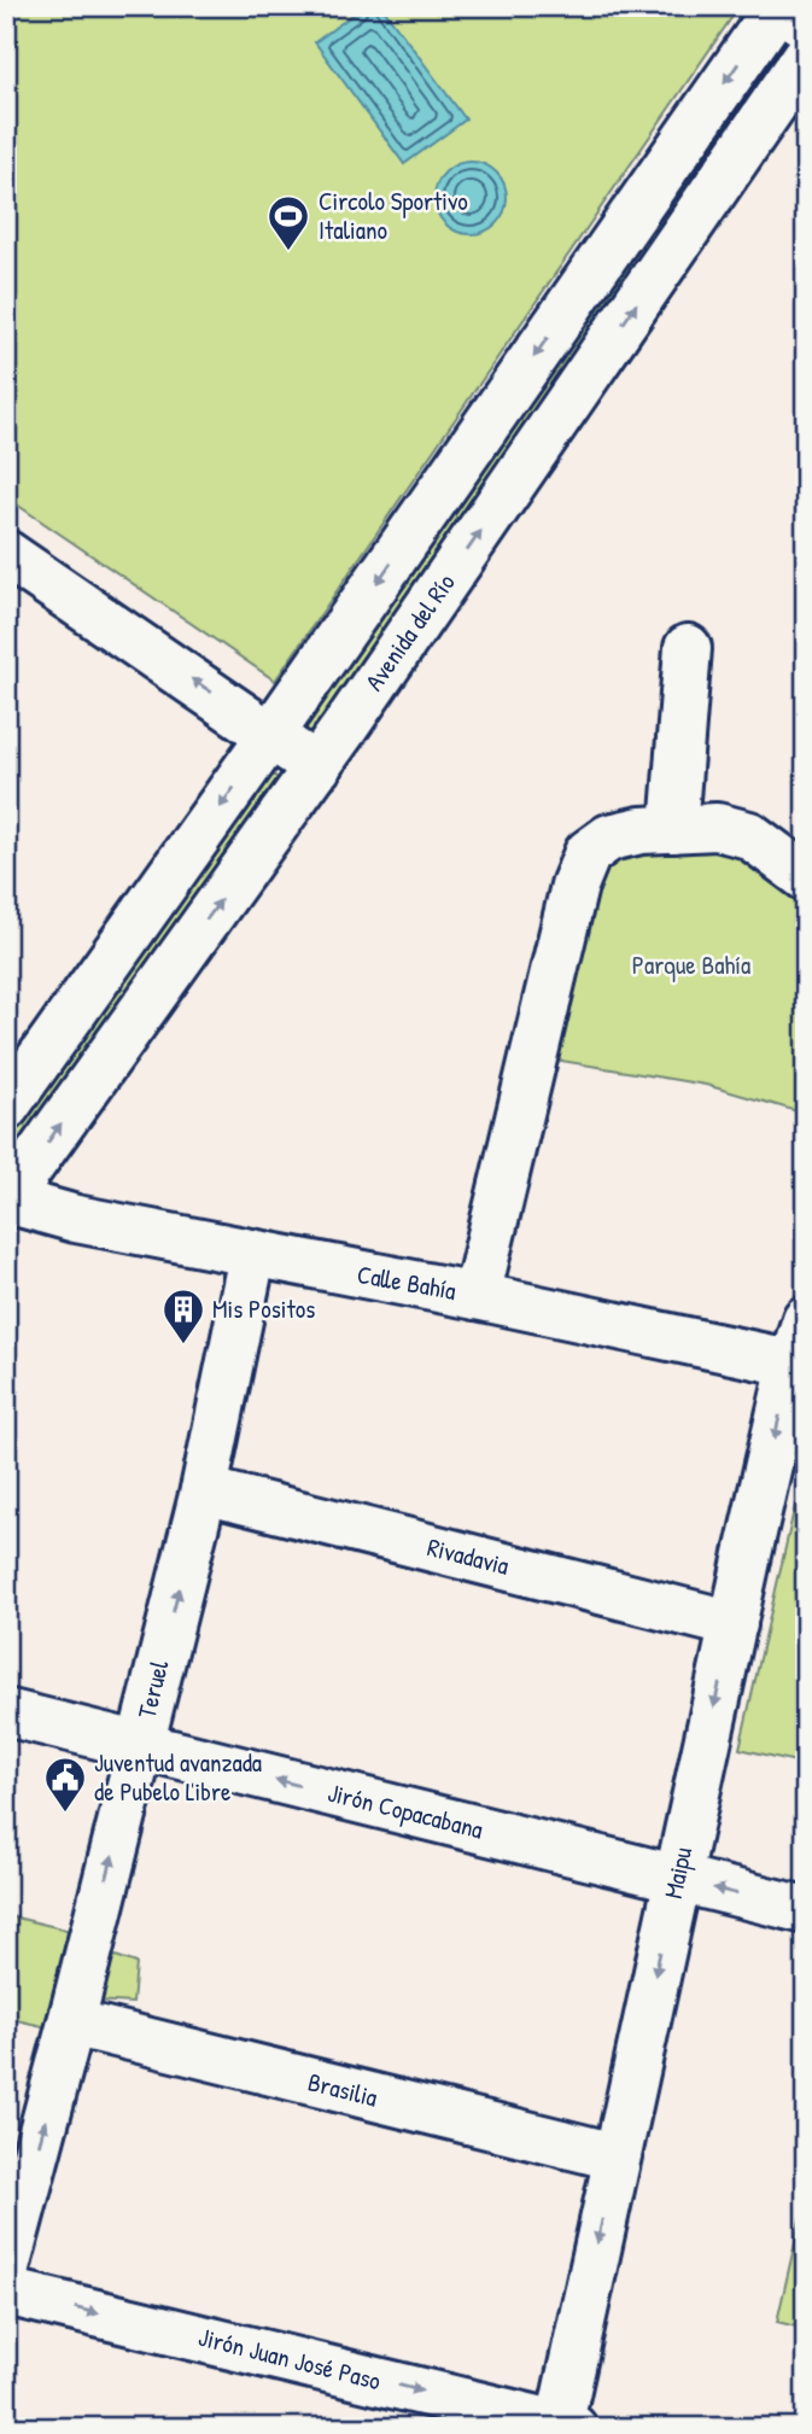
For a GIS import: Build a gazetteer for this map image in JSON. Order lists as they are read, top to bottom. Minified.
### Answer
{"streets":{"street":["Avenida del Río","Calle Bahía","Rivadavia","Teruel","Jirón Copacabana","Maipu","Brasilia","Jirón Juan José Paso"]},"crossings":[["Avenida del Río","Calle Bahía"],["Calle Bahía","Teruel"],["Calle Bahía","Maipu"],["Rivadavia","Teruel"],["Rivadavia","Maipu"],["Teruel","Jirón Copacabana"],["Teruel","Brasilia"],["Jirón Copacabana","Maipu"],["Maipu","Brasilia"],["Maipu","Jirón Juan José Paso"]],"one_way":["Teruel","Jirón Copacabana","Maipu","Jirón Juan José Paso"],"parks":["Parque Bahía"],"places":{"sports":["Circolo Sportivo Italiano"],"building":["Mis Positos"],"public building":["Juventud avanzada de Pubelo Libre"]}}
